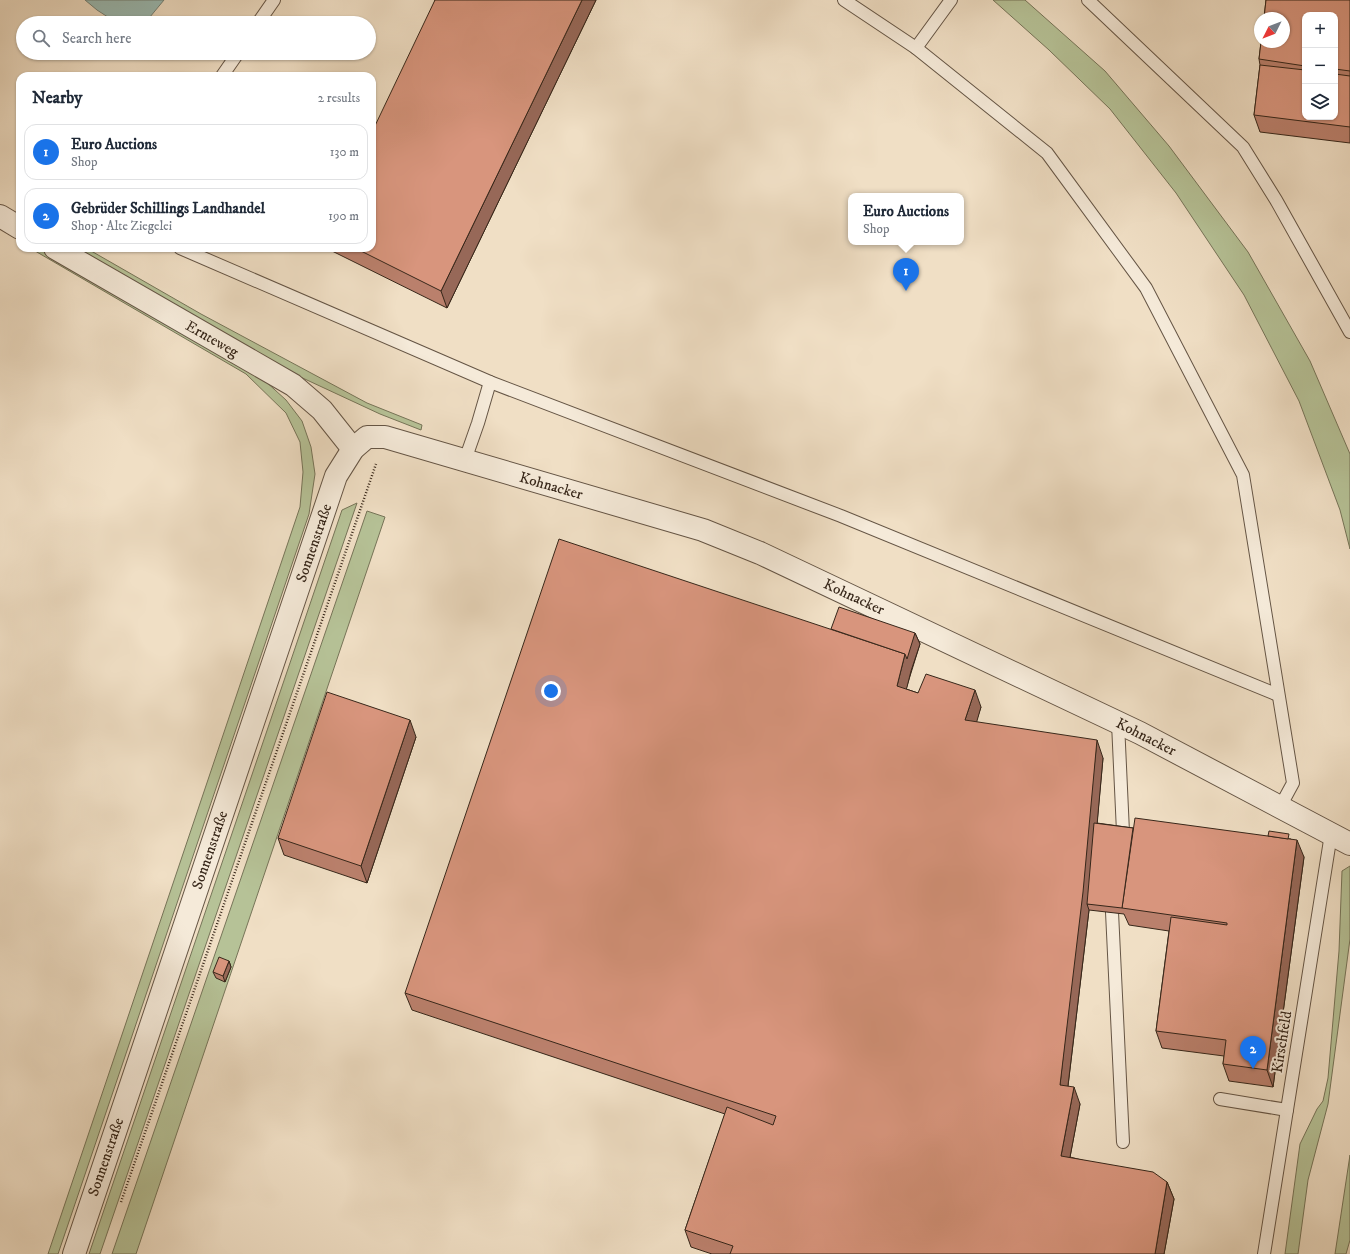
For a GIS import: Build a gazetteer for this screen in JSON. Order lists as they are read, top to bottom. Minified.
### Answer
{"streets":{"street":["Ernteweg","Kohnacker","Sonnenstraße"],"lane":["Kirschfeld"]},"crossings":[["Ernteweg","Kohnacker"],["Ernteweg","Sonnenstraße"],["Kohnacker","Sonnenstraße"],["Kohnacker","Kirschfeld"]],"north":"bottom left","page":{"map_buttons":["+","−"],"search":"Search here","heading":["Nearby","2 results"],"list":[{"mark":"1","name":"Euro Auctions","note":"Shop","value":"130 m"},{"mark":"2","name":"Gebrüder Schillings Landhandel","note":"Shop · Alte Ziegelei","value":"190 m"}],"popup":["Euro Auctions","Shop"],"pins":["1","2"]}}
